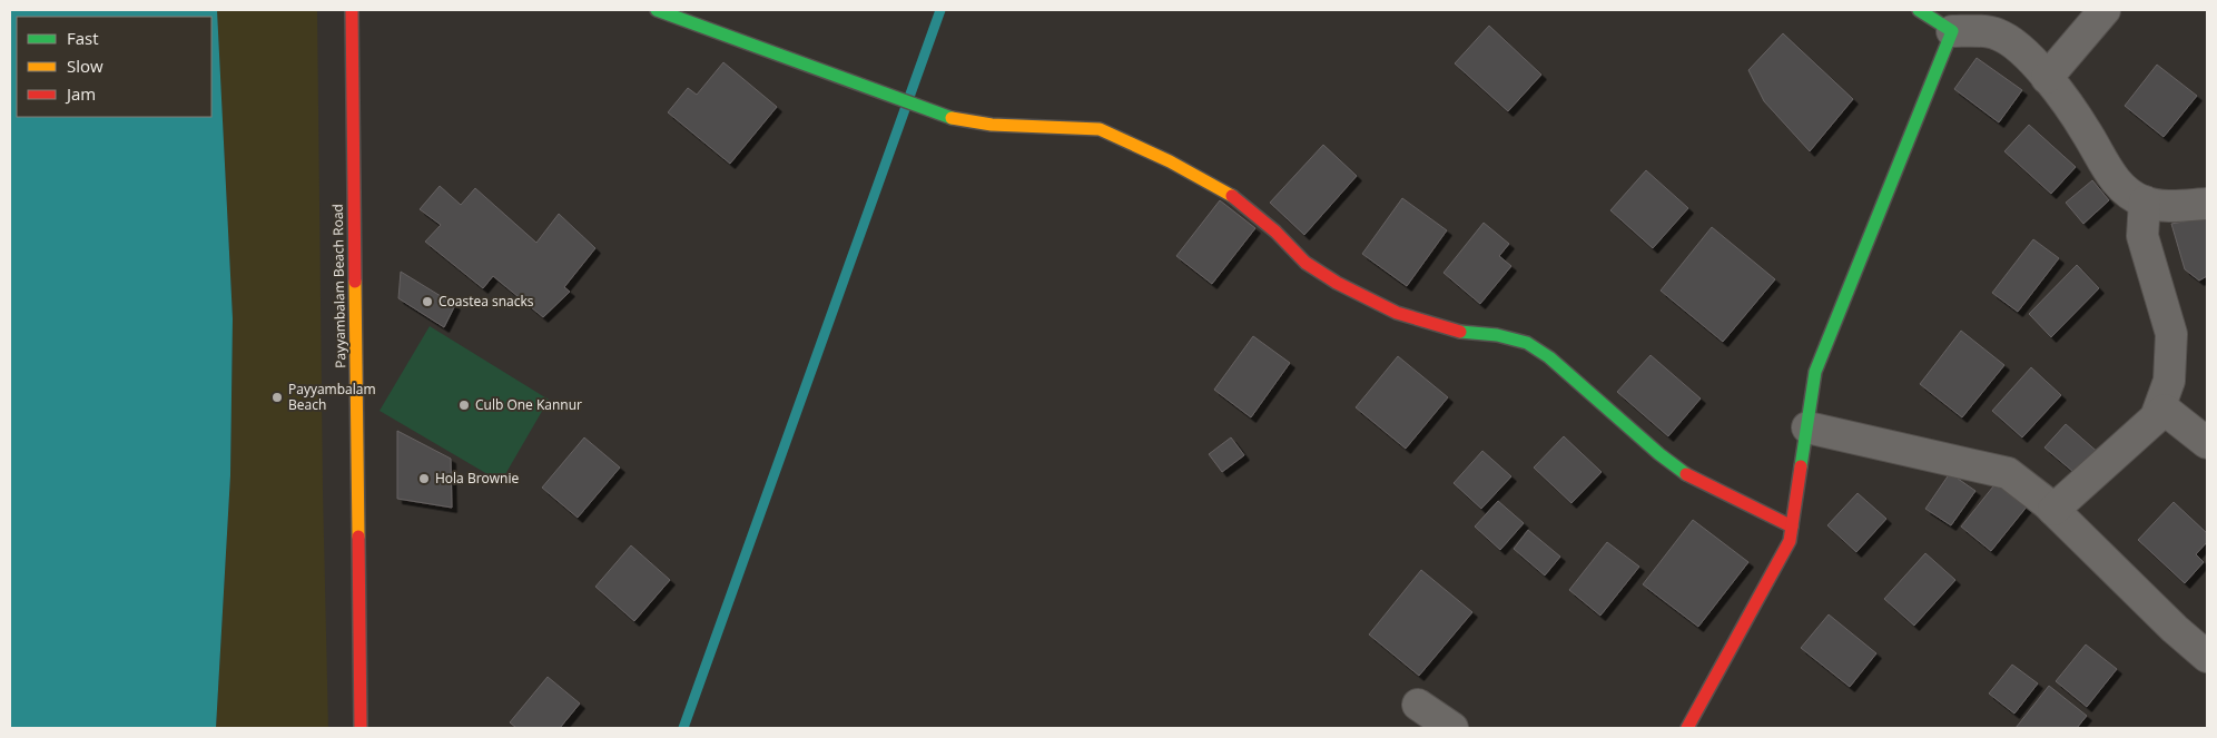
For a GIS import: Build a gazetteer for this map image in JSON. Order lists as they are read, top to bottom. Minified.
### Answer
{"streets":{"street":["Payyambalam Beach Road"]},"places":["Coastea snacks","Payyambalam Beach","Culb One Kannur","Hola Brownie"],"legend":["Fast","Slow","Jam"]}
